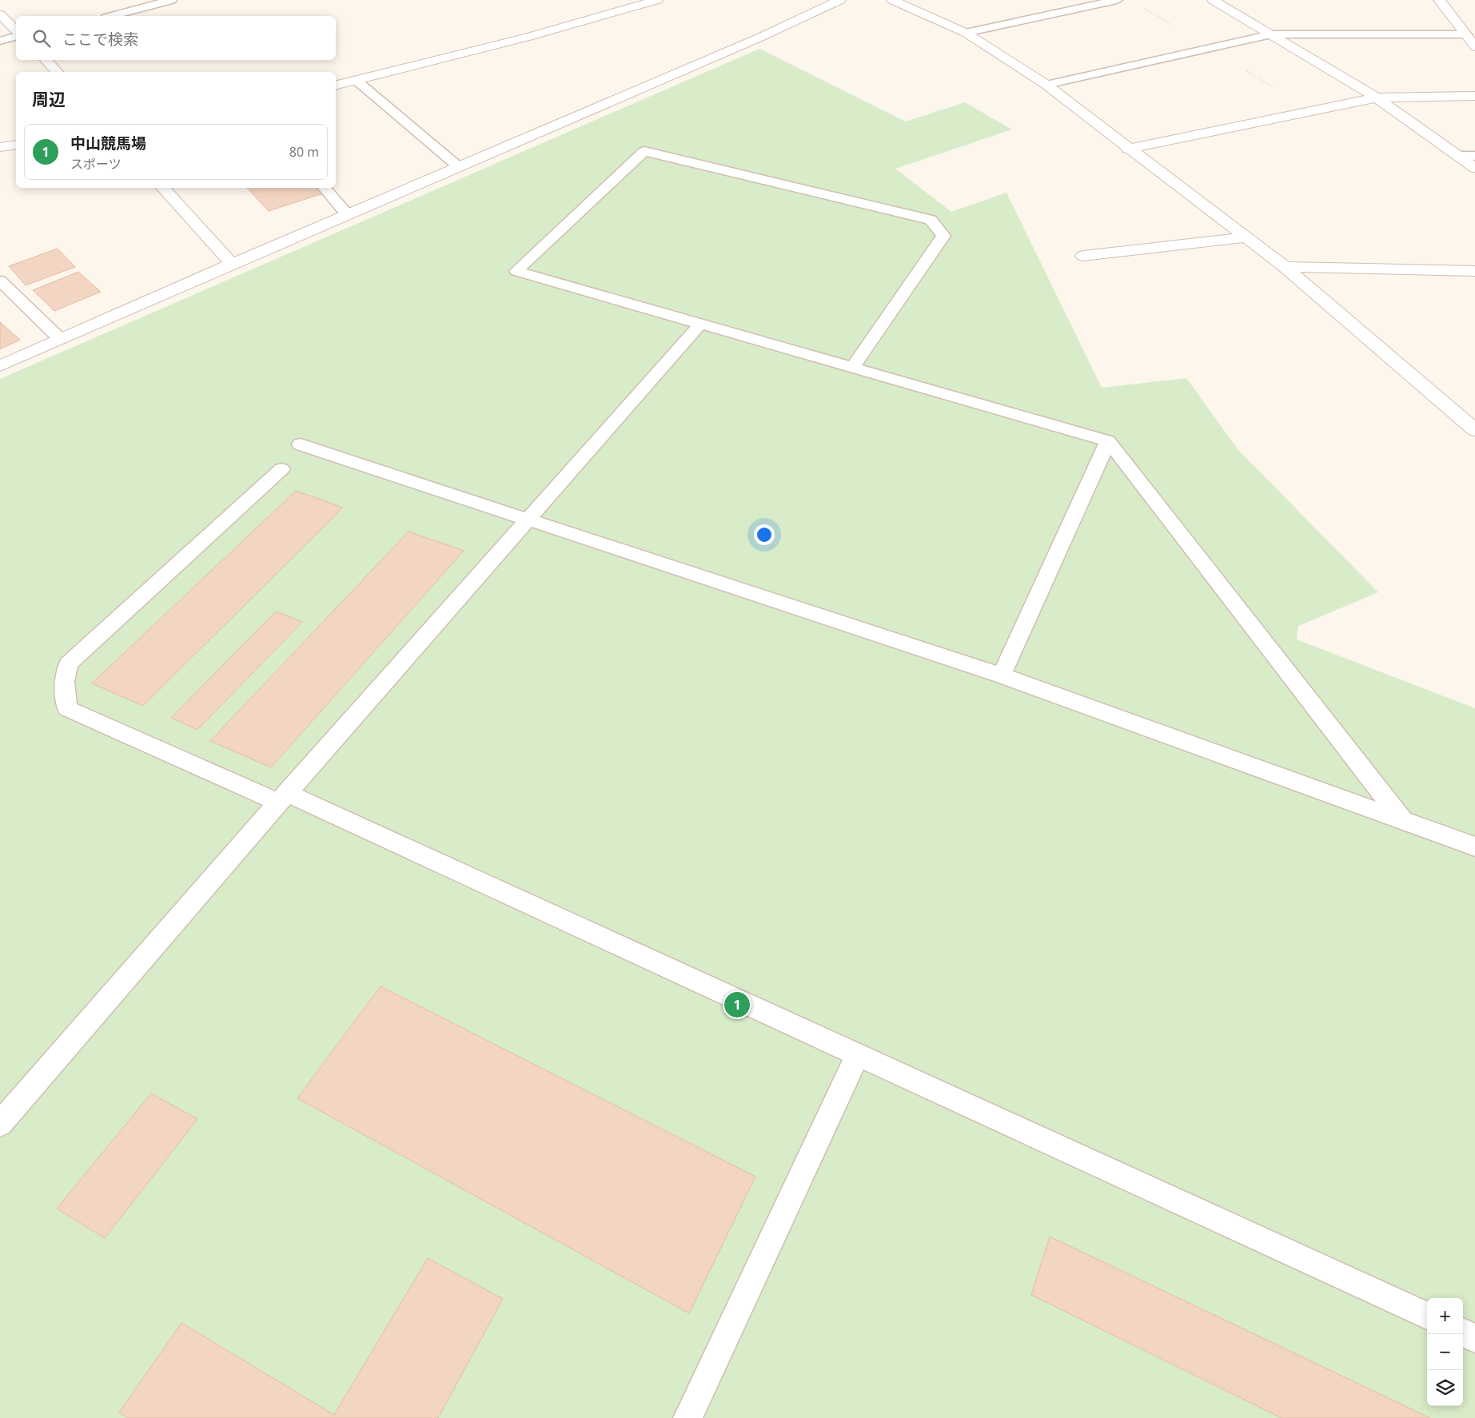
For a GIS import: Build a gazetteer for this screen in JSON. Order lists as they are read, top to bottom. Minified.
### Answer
{"page":{"search":"ここで検索","heading":"周辺","list":[{"mark":"1","name":"中山競馬場","note":"スポーツ","value":"80 m"}],"pins":"1","map_buttons":["+","−"]}}
